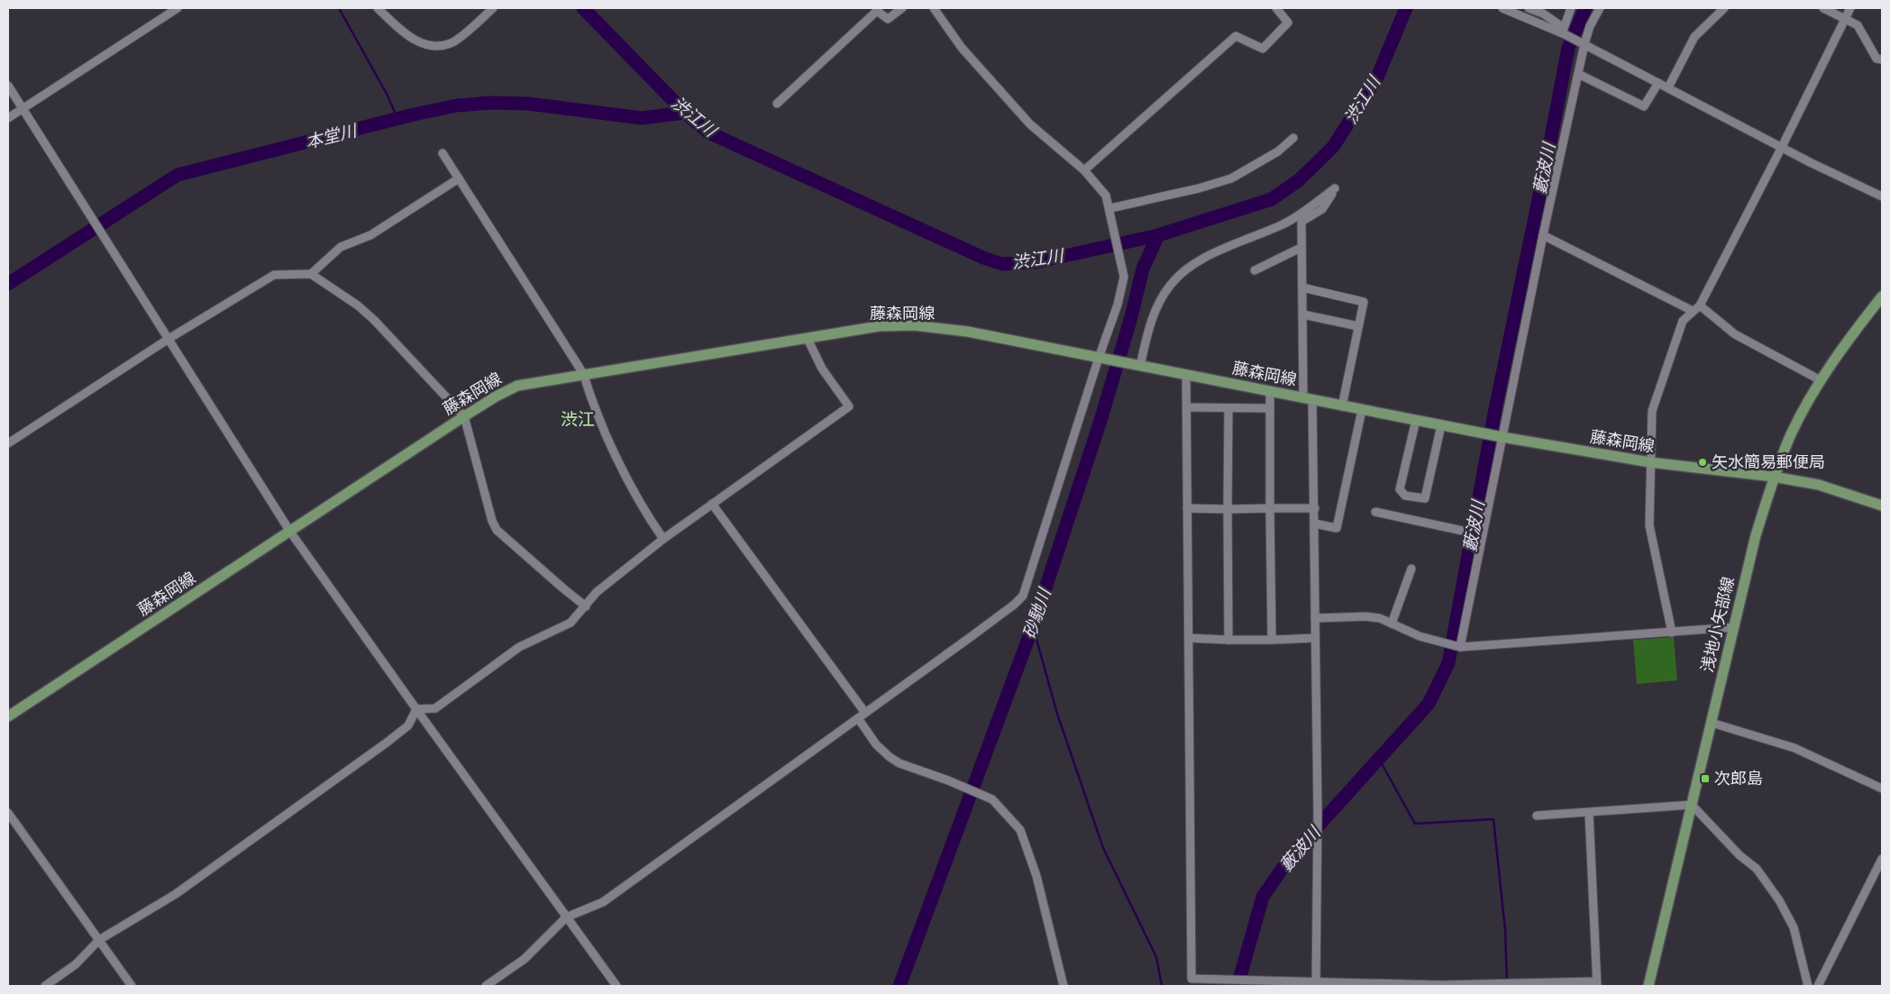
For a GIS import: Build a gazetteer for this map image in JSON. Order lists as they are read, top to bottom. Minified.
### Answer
{"streets":{"main road":["藤森岡線","浅地小矢部線"]},"crossings":[["藤森岡線","浅地小矢部線"]],"districts":["渋江"],"water":["渋江川","本堂川","藪波川","砂馳川"],"places":{"other":["矢水簡易郵便局"],"transit":["次郎島"]}}
